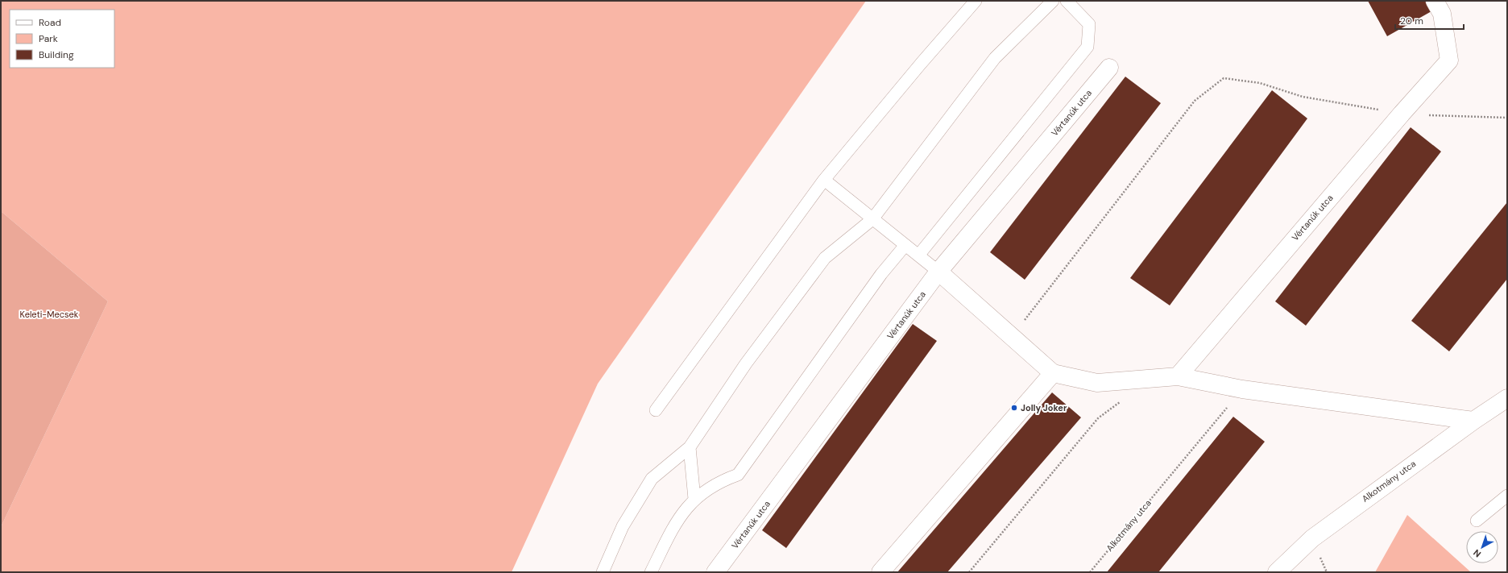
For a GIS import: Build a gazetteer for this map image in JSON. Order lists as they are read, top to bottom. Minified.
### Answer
{"streets":{"street":["Vértanúk utca","Alkotmány utca"]},"parks":["Keleti-Mecsek"],"places":["Jolly Joker"],"legend":["Road","Park","Building"],"scale_bar":"20 m","north":"bottom left"}
